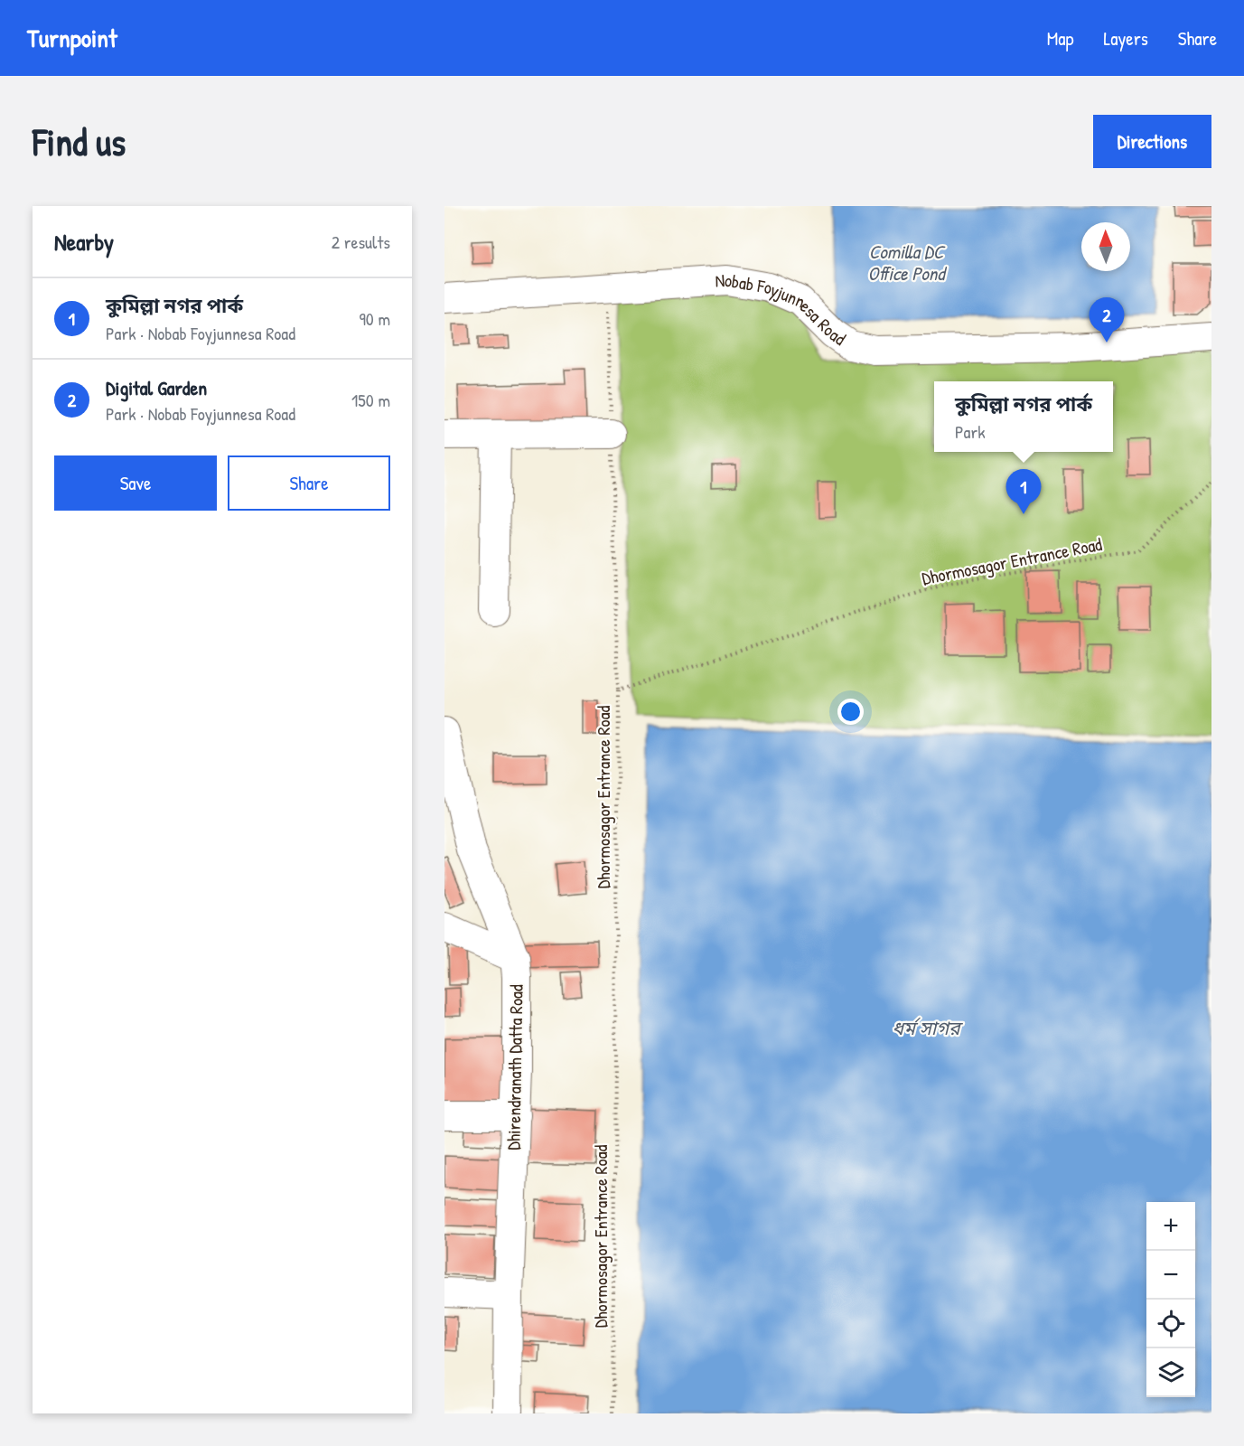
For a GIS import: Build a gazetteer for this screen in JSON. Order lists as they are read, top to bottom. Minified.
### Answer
{"streets":{"street":["Nobab Foyjunnesa Road","Dhirendranath Datta Road"],"path":["Dhormosagor Entrance Road"]},"water":["Comilla DC Office Pond","ধর্ম সাগর"],"north":"top","page":{"header":"Turnpoint","nav":["Map","Layers","Share"],"buttons":["Directions",["Save","Share"]],"title":"Find us","heading":["Nearby","2 results"],"list":[{"mark":"1","name":"কুমিল্লা নগর পার্ক","note":"Park · Nobab Foyjunnesa Road","value":"90 m"},{"mark":"2","name":"Digital Garden","note":"Park · Nobab Foyjunnesa Road","value":"150 m"}],"pins":["2","1"],"popup":["কুমিল্লা নগর পার্ক","Park"],"map_buttons":["+","−"]}}
